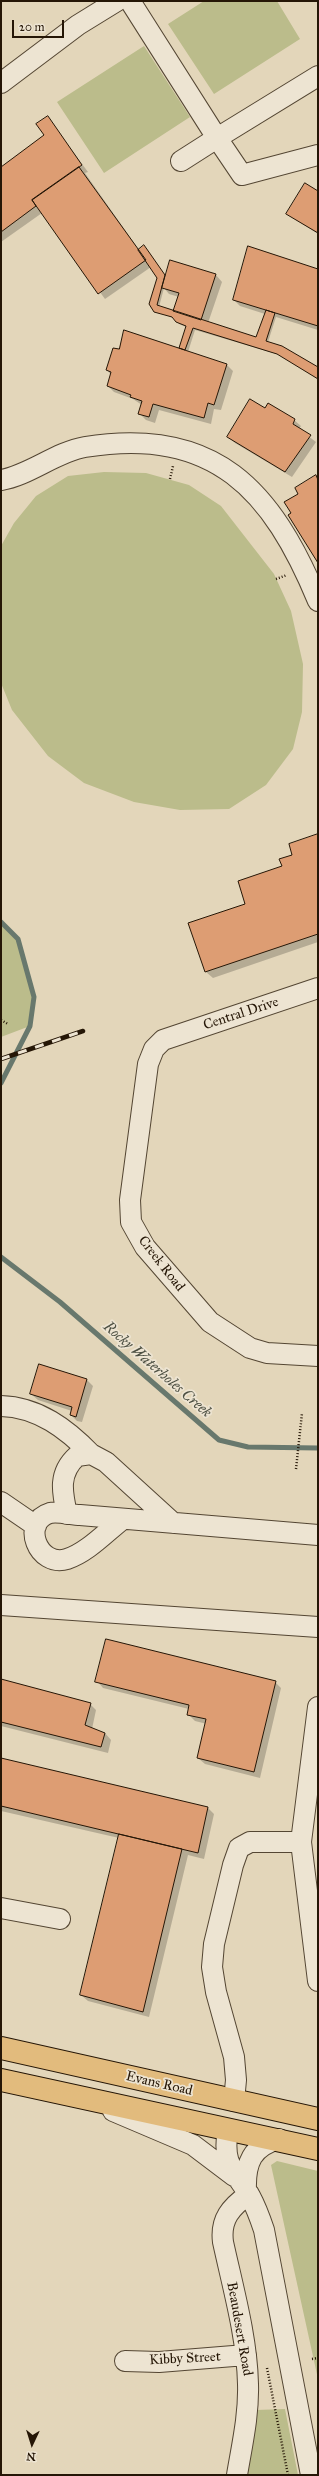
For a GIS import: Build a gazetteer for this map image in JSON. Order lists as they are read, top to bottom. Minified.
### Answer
{"streets":{"main road":["Evans Road"],"street":["Central Drive","Creek Road","Beaudesert Road","Kibby Street"]},"crossings":[["Central Drive","Creek Road"],["Beaudesert Road","Kibby Street"]],"water":["Rocky Waterholes Creek"],"scale_bar":"20 m","north":"bottom"}
